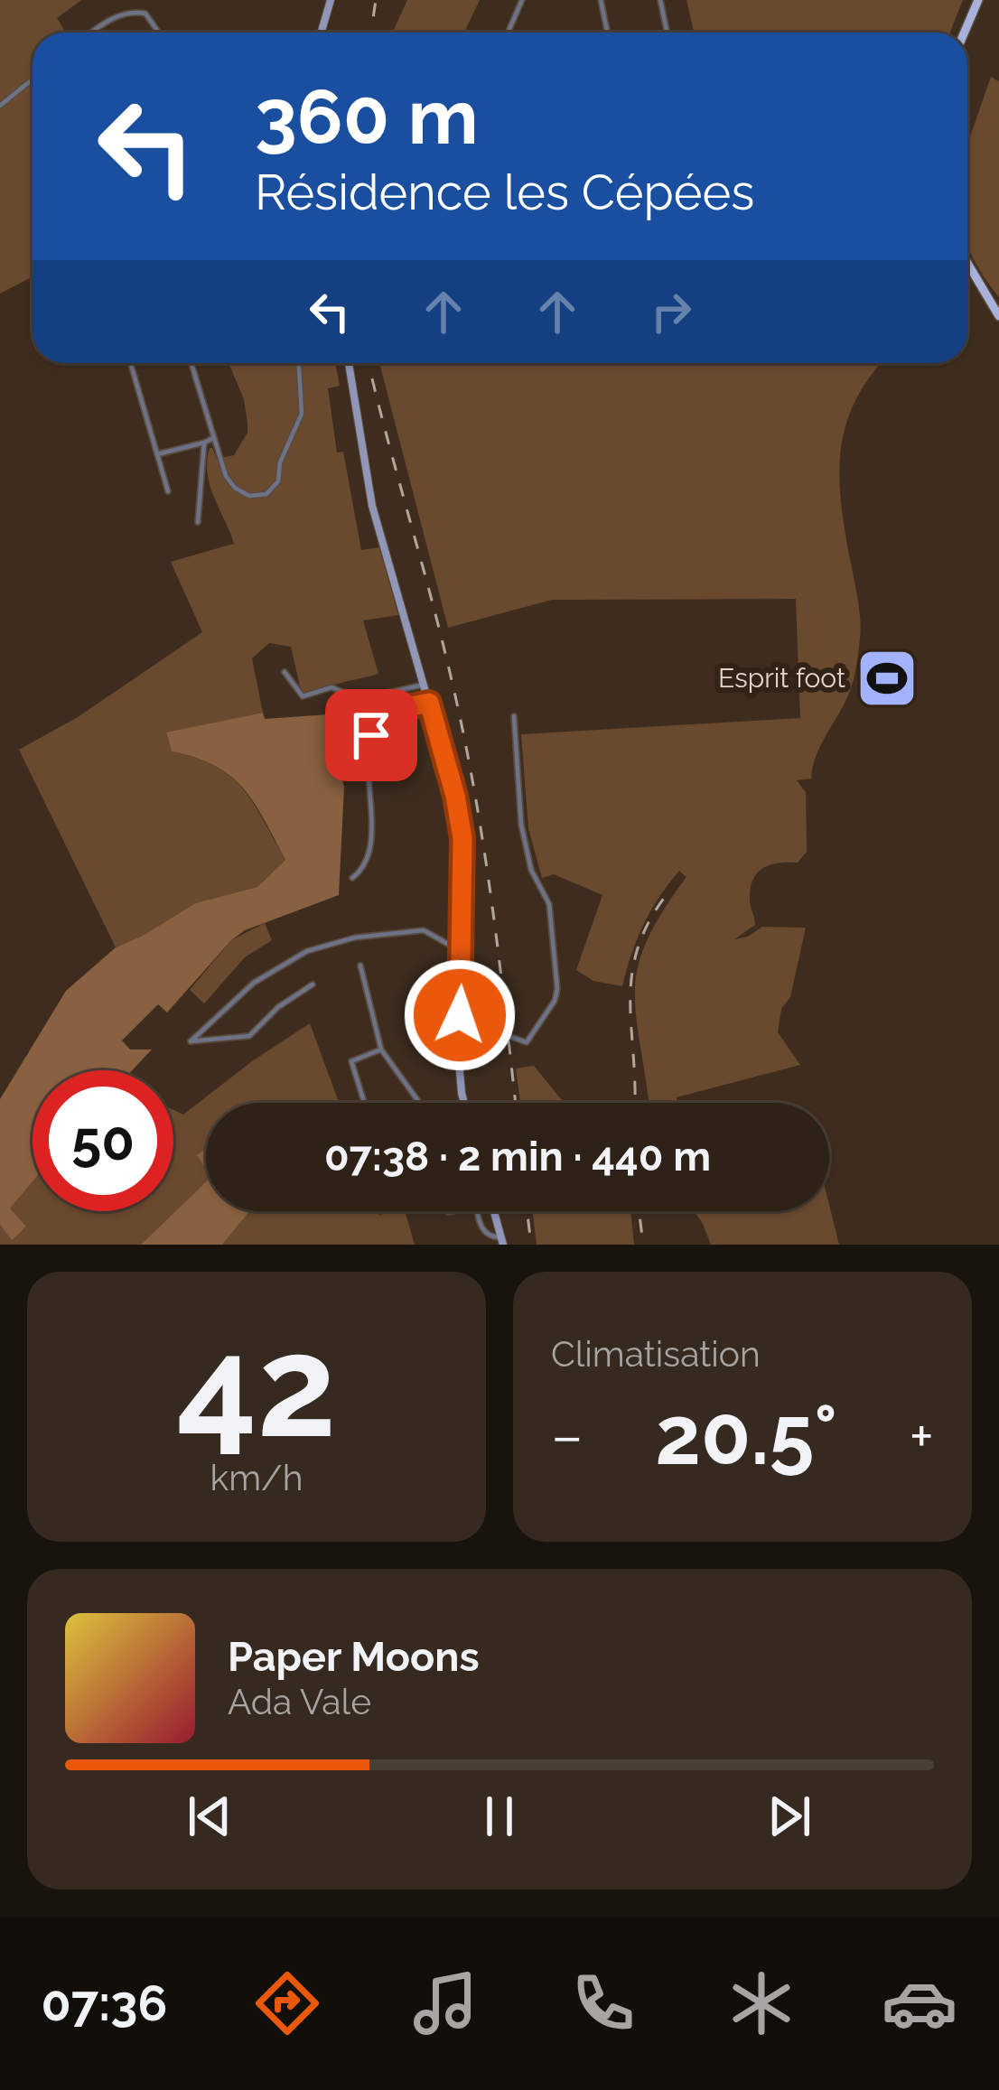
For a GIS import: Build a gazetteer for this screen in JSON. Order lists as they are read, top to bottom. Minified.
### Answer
{"places":{"sports":["Esprit foot"]},"page":{"turn":["360 m","Résidence les Cépées"],"limit":"50","trip":"07:38 · 2 min · 440 m","tile":[["42","km/h"],"Climatisation"],"heat":["−","20.5°","+"],"song":["Paper Moons","Ada Vale"],"tabs":"07:36"}}
